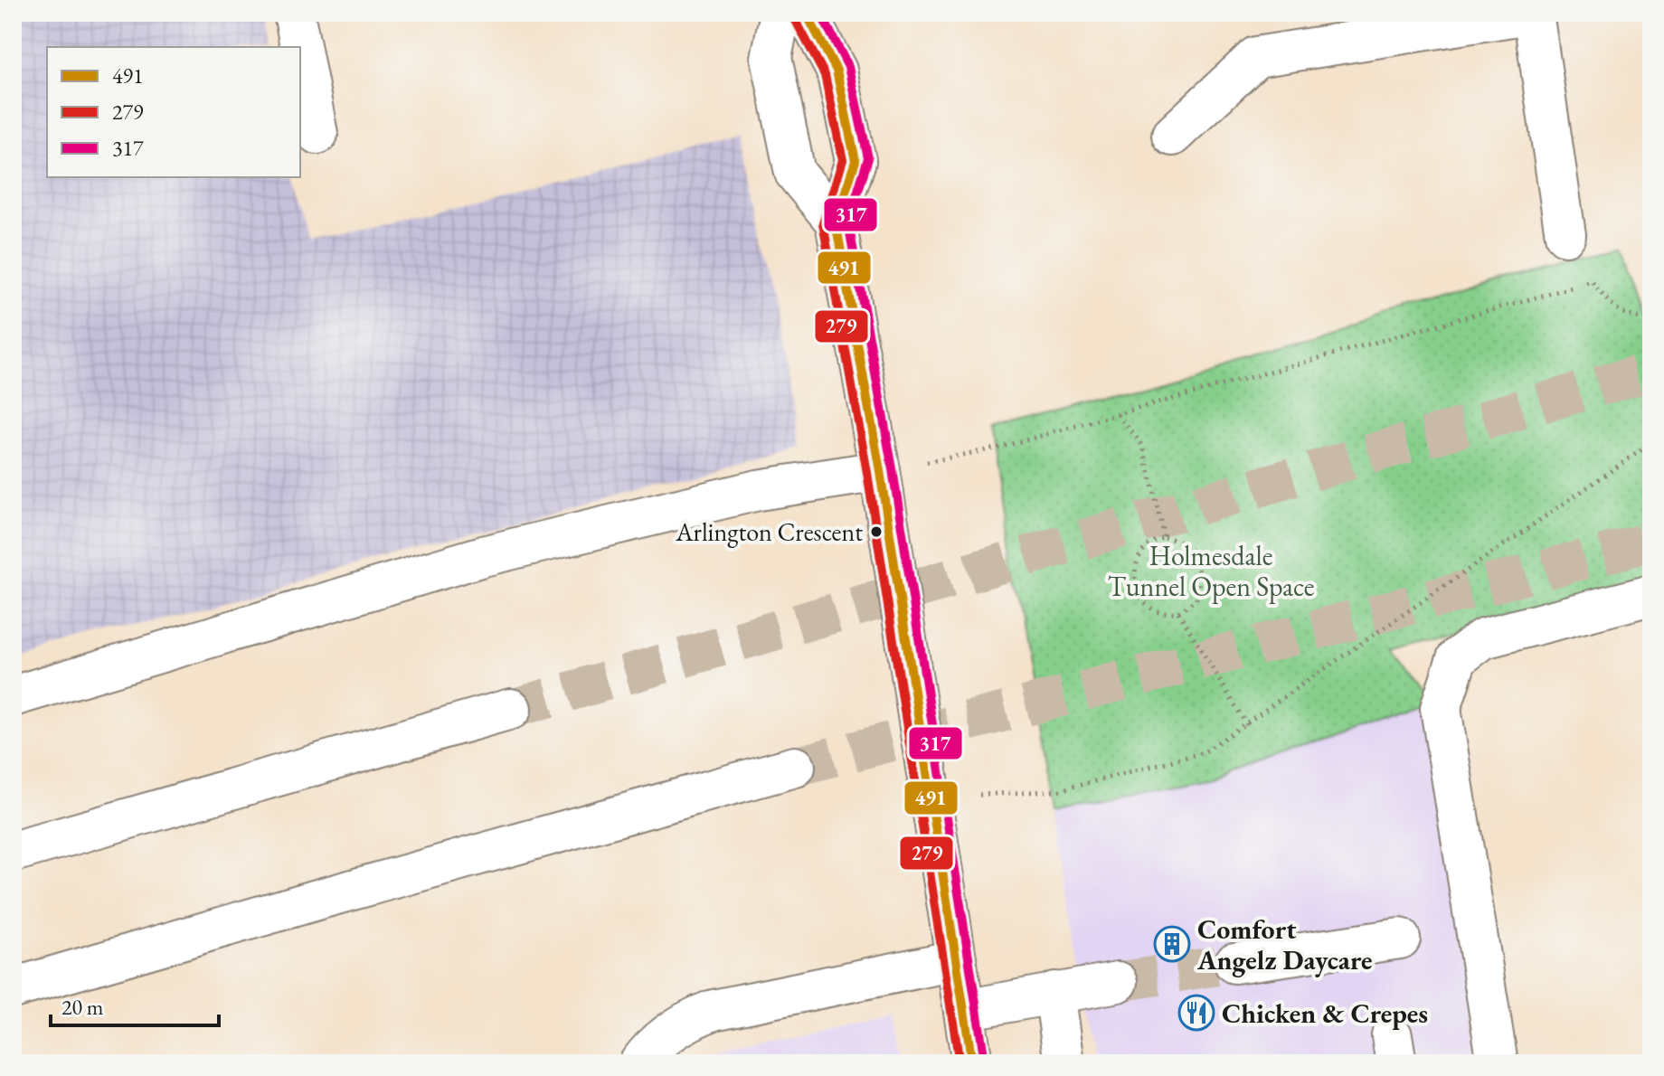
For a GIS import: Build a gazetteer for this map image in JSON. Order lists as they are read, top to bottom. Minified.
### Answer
{"parks":["Holmesdale Tunnel Open Space"],"places":{"other":["Arlington Crescent"],"building":["Comfort Angelz Daycare"],"restaurant":["Chicken & Crepes"]},"lines":["transit line 491","transit line 317","transit line 279"],"legend":["491","279","317"],"scale_bar":"20 m"}
